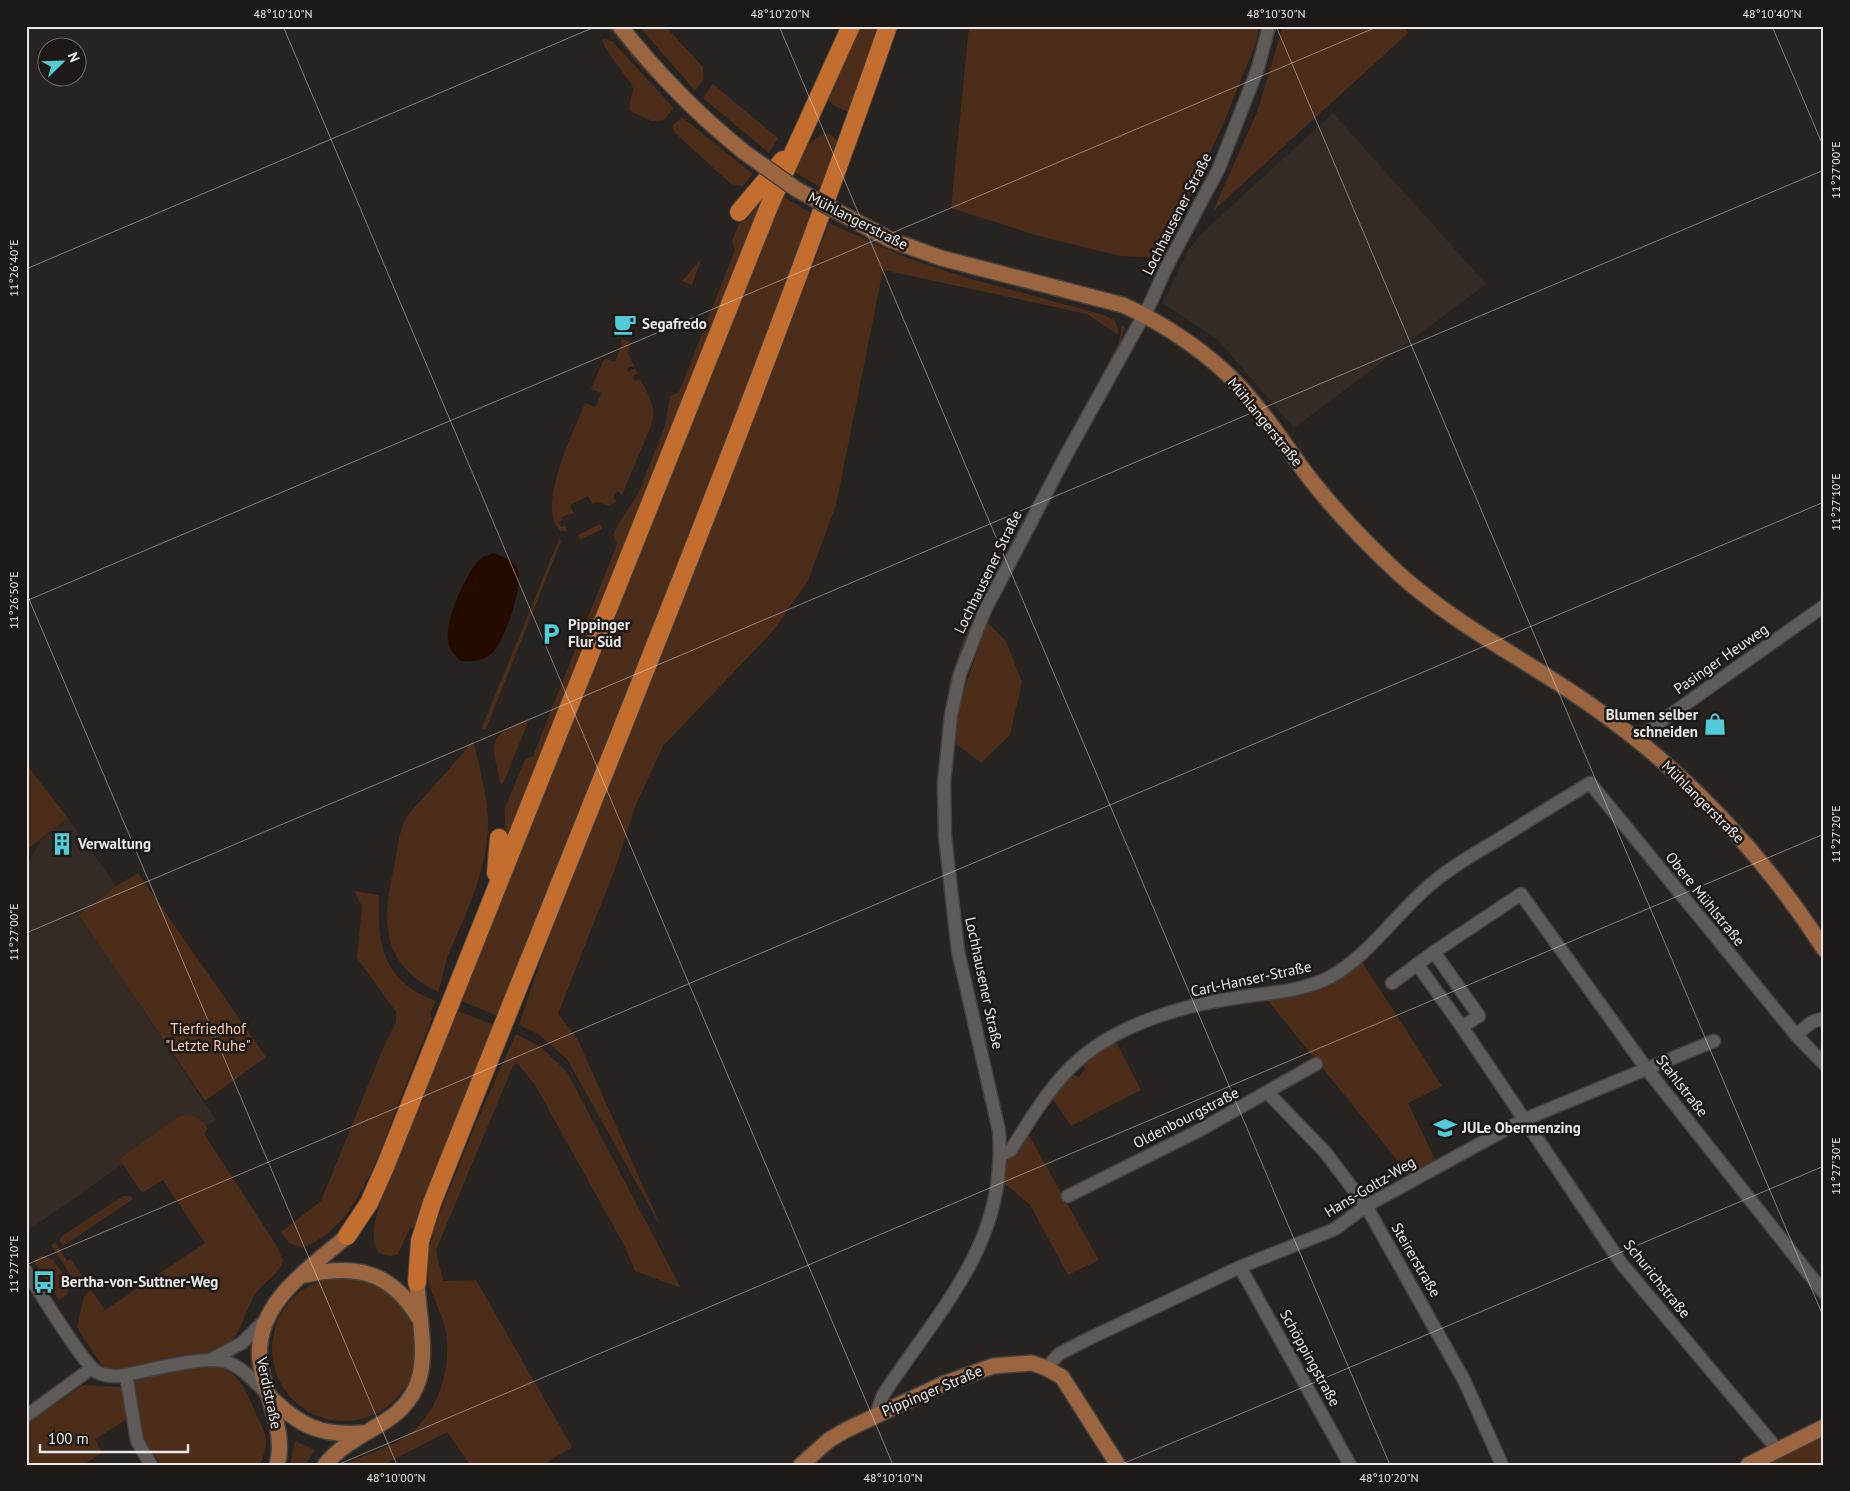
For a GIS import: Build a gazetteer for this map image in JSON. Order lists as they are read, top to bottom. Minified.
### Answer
{"streets":{"main road":["Mühlangerstraße","Pippinger Straße","Verdistraße"],"street":["Lochhausener Straße","Pasinger Heuweg","Obere Mühlstraße","Carl-Hanser-Straße","Stahlstraße","Oldenbourgstraße","Hans-Goltz-Weg","Steirerstraße","Schurichstraße","Schöppingstraße"]},"crossings":[["Lochhausener Straße","Mühlangerstraße"],["Lochhausener Straße","Carl-Hanser-Straße"],["Lochhausener Straße","Pippinger Straße"],["Mühlangerstraße","Pasinger Heuweg"],["Obere Mühlstraße","Carl-Hanser-Straße"],["Stahlstraße","Hans-Goltz-Weg"],["Oldenbourgstraße","Steirerstraße"],["Hans-Goltz-Weg","Steirerstraße"],["Hans-Goltz-Weg","Schurichstraße"],["Hans-Goltz-Weg","Schöppingstraße"],["Hans-Goltz-Weg","Pippinger Straße"]],"parks":["Tierfriedhof \"Letzte Ruhe\""],"places":{"cafe":["Segafredo"],"parking":["Pippinger Flur Süd"],"shop":["Blumen selber schneiden"],"building":["Verwaltung"],"school or university":["JULe Obermenzing"],"bus stop":["Bertha-von-Suttner-Weg"]},"scale_bar":"100 m","north":"top right","coordinates":["48°10'10\"N","48°10'20\"N","48°10'30\"N","48°10'40\"N","11°27'00\"E","11°26'40\"E","11°27'10\"E","11°26'50\"E","11°27'20\"E","11°27'30\"E","48°10'00\"N"]}
